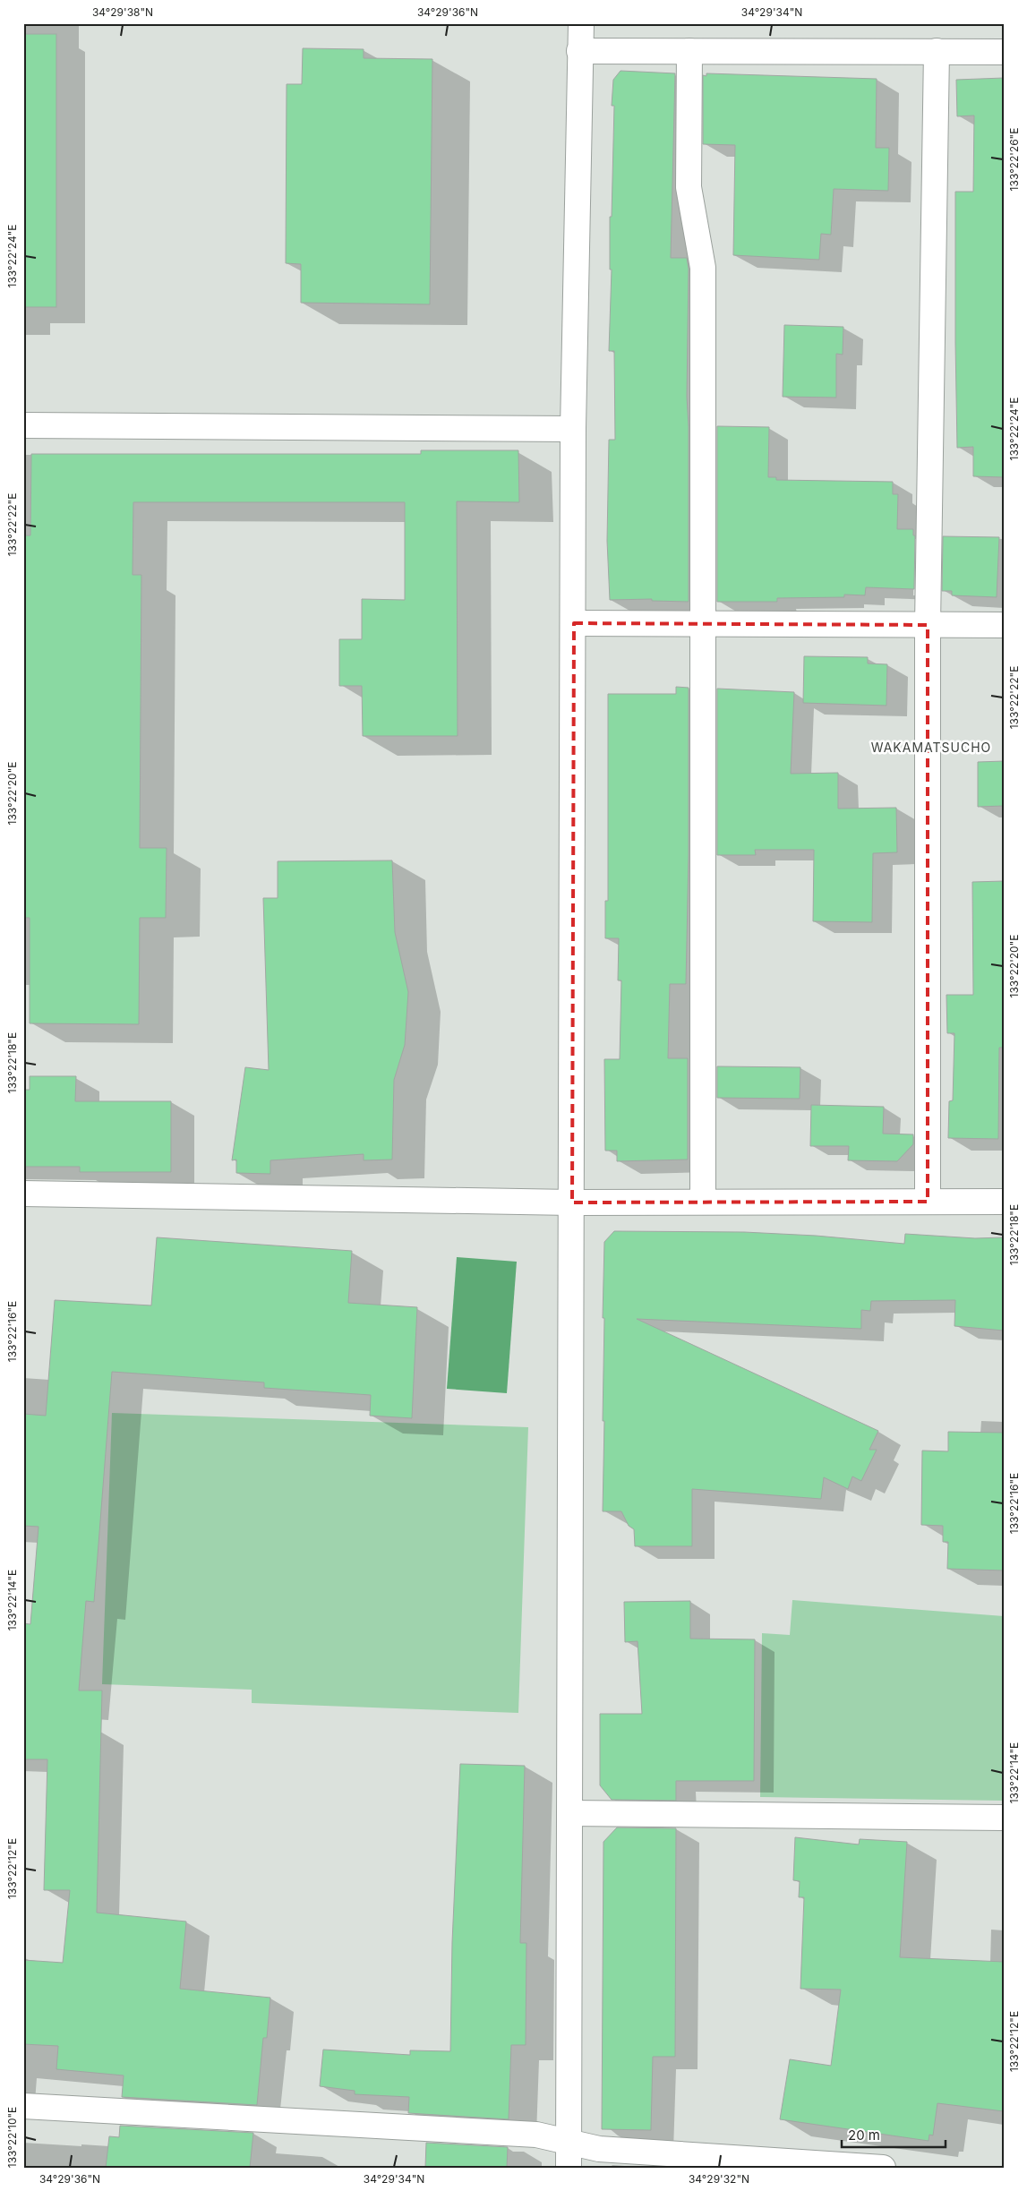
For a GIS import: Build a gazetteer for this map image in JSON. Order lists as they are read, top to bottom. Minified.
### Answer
{"districts":["WAKAMATSUCHO"],"scale_bar":"20 m","coordinates":["34°29'38\"N","34°29'36\"N","34°29'34\"N","133°22'26\"E","133°22'24\"E","133°22'22\"E","133°22'20\"E","133°22'18\"E","133°22'16\"E","133°22'14\"E","133°22'12\"E","133°22'10\"E","34°29'32\"N"]}
